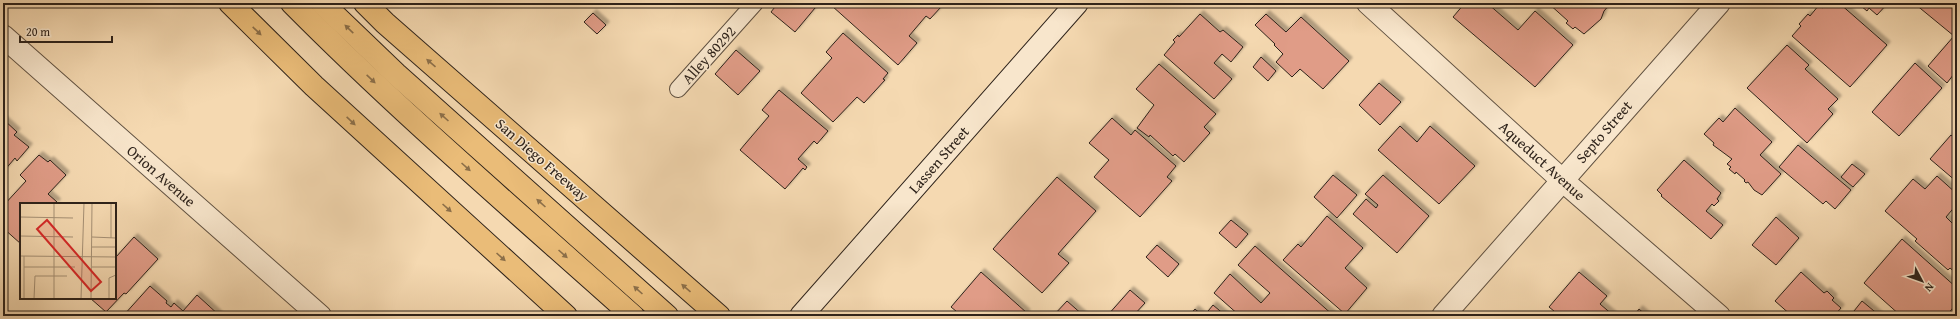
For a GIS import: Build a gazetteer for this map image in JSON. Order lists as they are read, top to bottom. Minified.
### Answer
{"streets":{"highway":["San Diego Freeway"],"street":["Septo Street","Lassen Street","Aqueduct Avenue","Orion Avenue"],"lane":["Alley 80292"]},"crossings":[["Septo Street","Aqueduct Avenue"]],"scale_bar":"20 m","north":"bottom right"}
